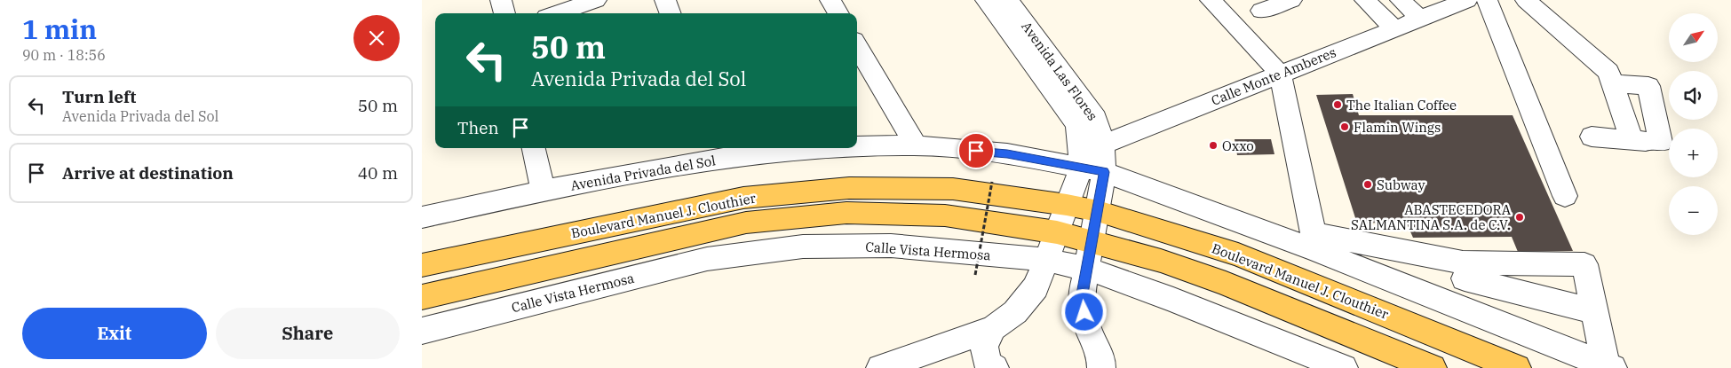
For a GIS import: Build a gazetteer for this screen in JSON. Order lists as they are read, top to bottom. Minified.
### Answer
{"streets":{"main road":["Boulevard Manuel J. Clouthier"],"street":["Avenida Las Flores","Calle Monte Amberes","Avenida Privada del Sol","Calle Vista Hermosa"]},"crossings":[["Avenida Las Flores","Calle Monte Amberes"],["Avenida Las Flores","Avenida Privada del Sol"],["Calle Monte Amberes","Avenida Privada del Sol"]],"places":["The Italian Coffee","Flamin Wings","Oxxo","Subway","ABASTECEDORA SALMANTINA S.A. de C.V."],"north":"top right","page":{"heading":["1 min","90 m · 18:56"],"map_buttons":["+","−"],"turn":["50 m","Avenida Privada del Sol"],"list":[{"name":"Turn left","note":"Avenida Privada del Sol","value":"50 m"},{"name":"Arrive at destination","value":"40 m"}],"then":"Then","buttons":["Exit","Share"]}}
